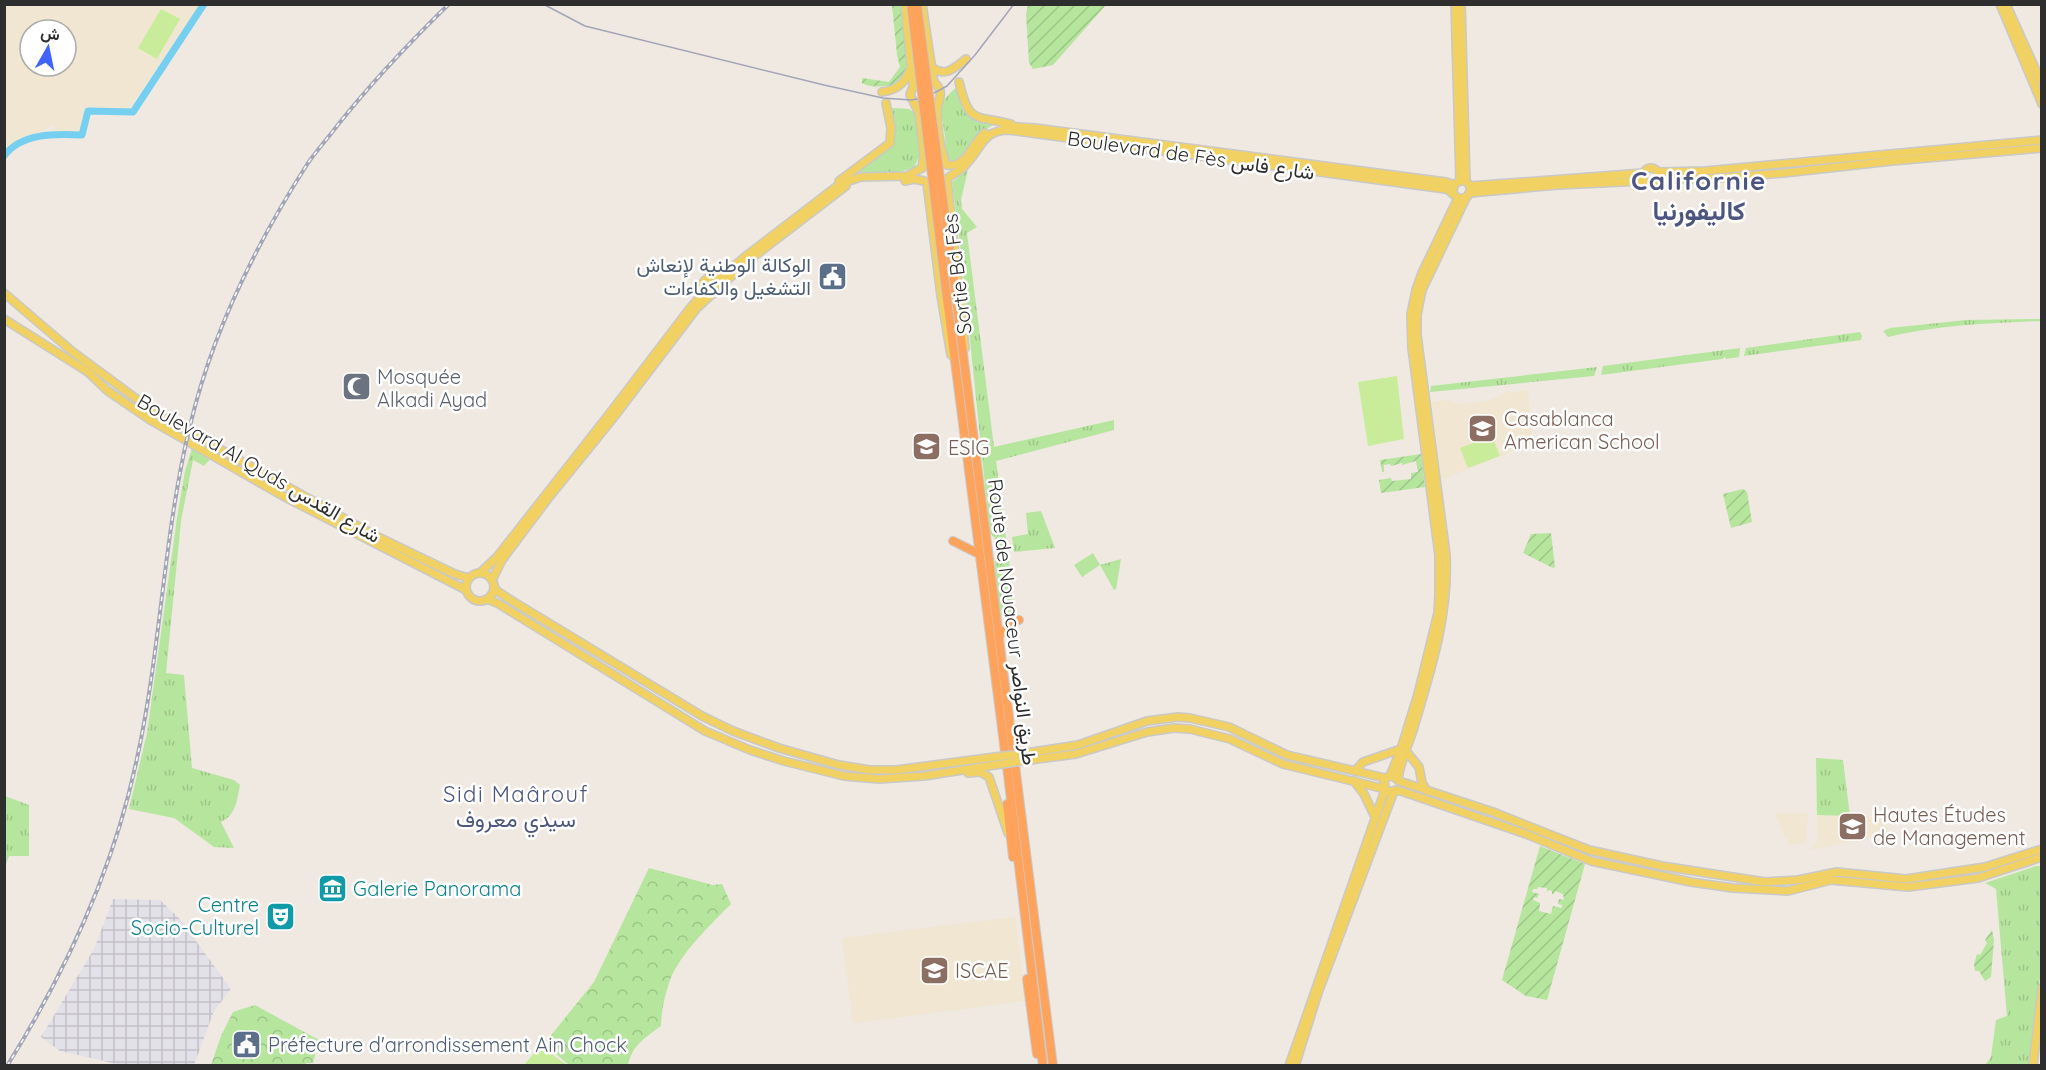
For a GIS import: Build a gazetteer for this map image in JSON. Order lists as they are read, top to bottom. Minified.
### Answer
{"streets":{"highway":["Route de Nouaceur طريق النواصر"],"main road":["Boulevard de Fès شارع فاس","Sortie Bd Fès","Boulevard Al Quds شارع القدس"]},"crossings":[["Boulevard de Fès شارع فاس","Sortie Bd Fès"],["Sortie Bd Fès","Route de Nouaceur طريق النواصر"]],"districts":["Californie كاليفورنيا","Sidi Maârouf سيدي معروف"],"places":{"public building":["الوكالة الوطنية لإنعاش التشغيل والكفاءات","Préfecture d'arrondissement Ain Chock"],"mosque":["Mosquée Alkadi Ayad"],"school or university":["Casablanca American School","ESIG","Hautes Études de Management","ISCAE"],"museum":["Galerie Panorama"],"theatre":["Centre Socio-Culturel"]},"north":"top"}
